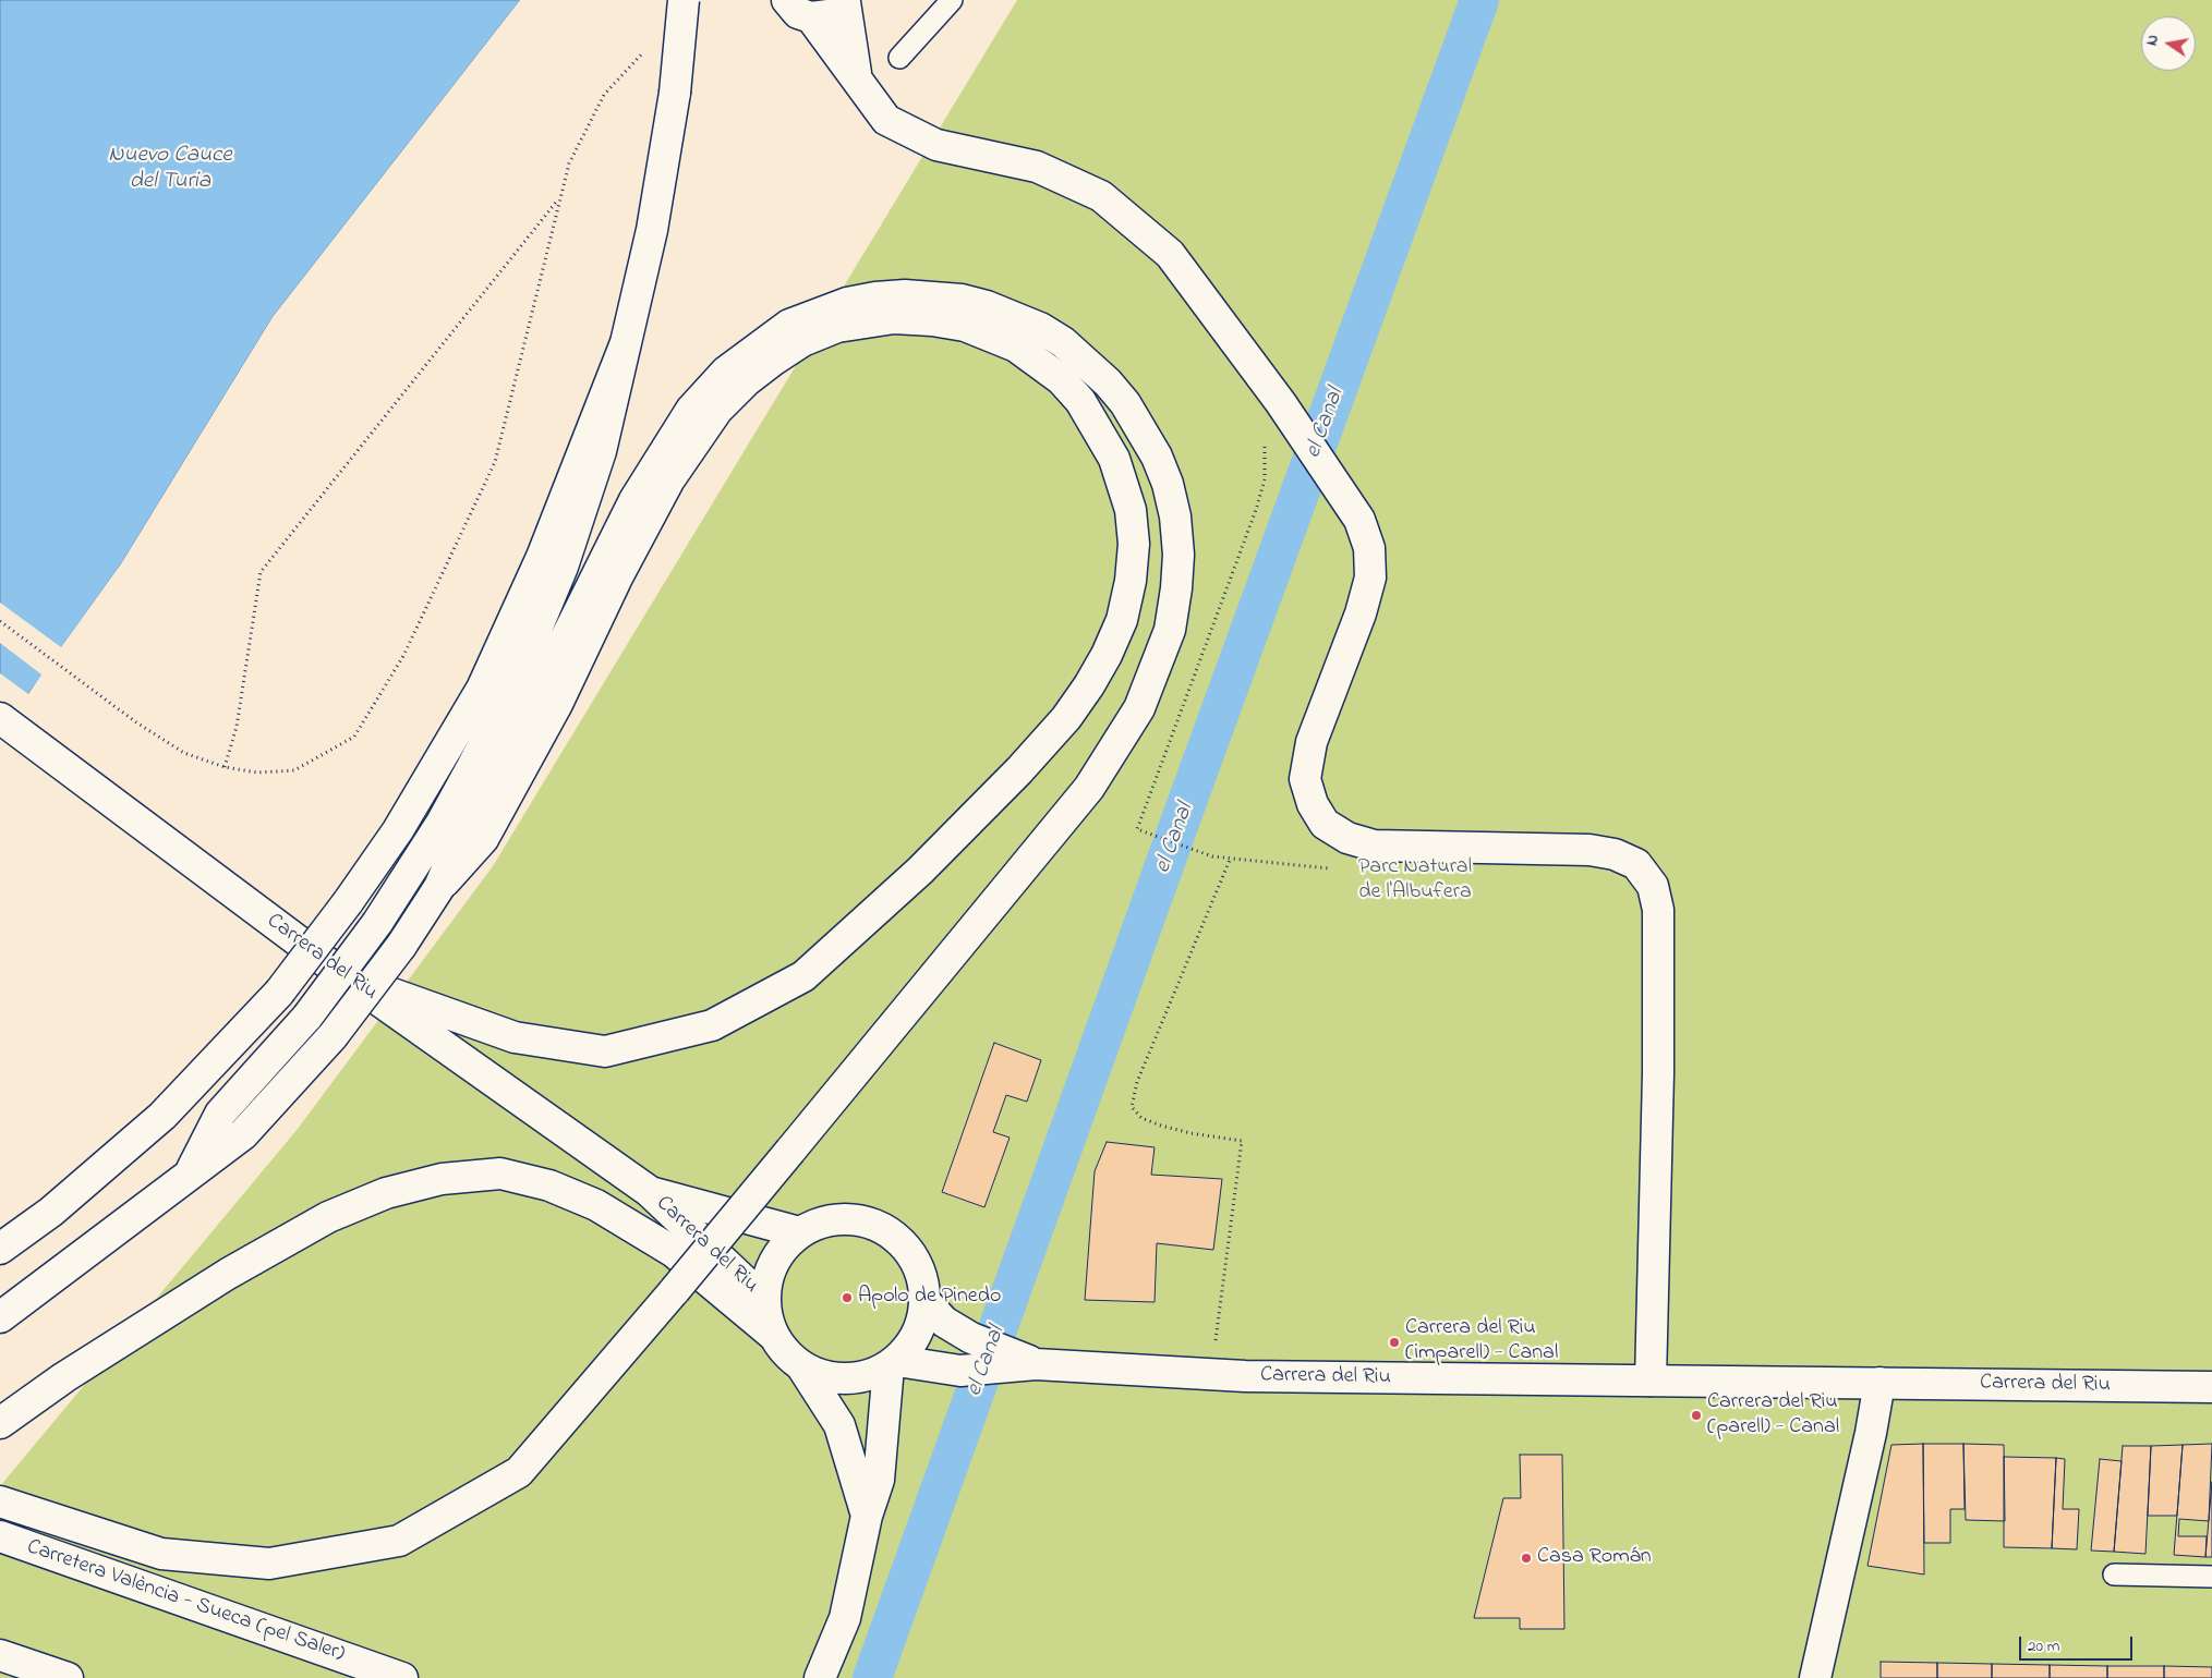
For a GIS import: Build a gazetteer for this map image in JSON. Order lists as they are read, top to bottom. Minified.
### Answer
{"streets":{"main road":["Carrera del Riu","Carretera València - Sueca (pel Saler)"]},"water":["Nuevo Cauce del Turia","el Canal"],"parks":["Parc Natural de l'Albufera"],"places":["Apolo de Pinedo","Carrera del Riu (imparell) - Canal","Carrera del Riu (parell) - Canal","Casa Román"],"scale_bar":"20 m","north":"left"}
